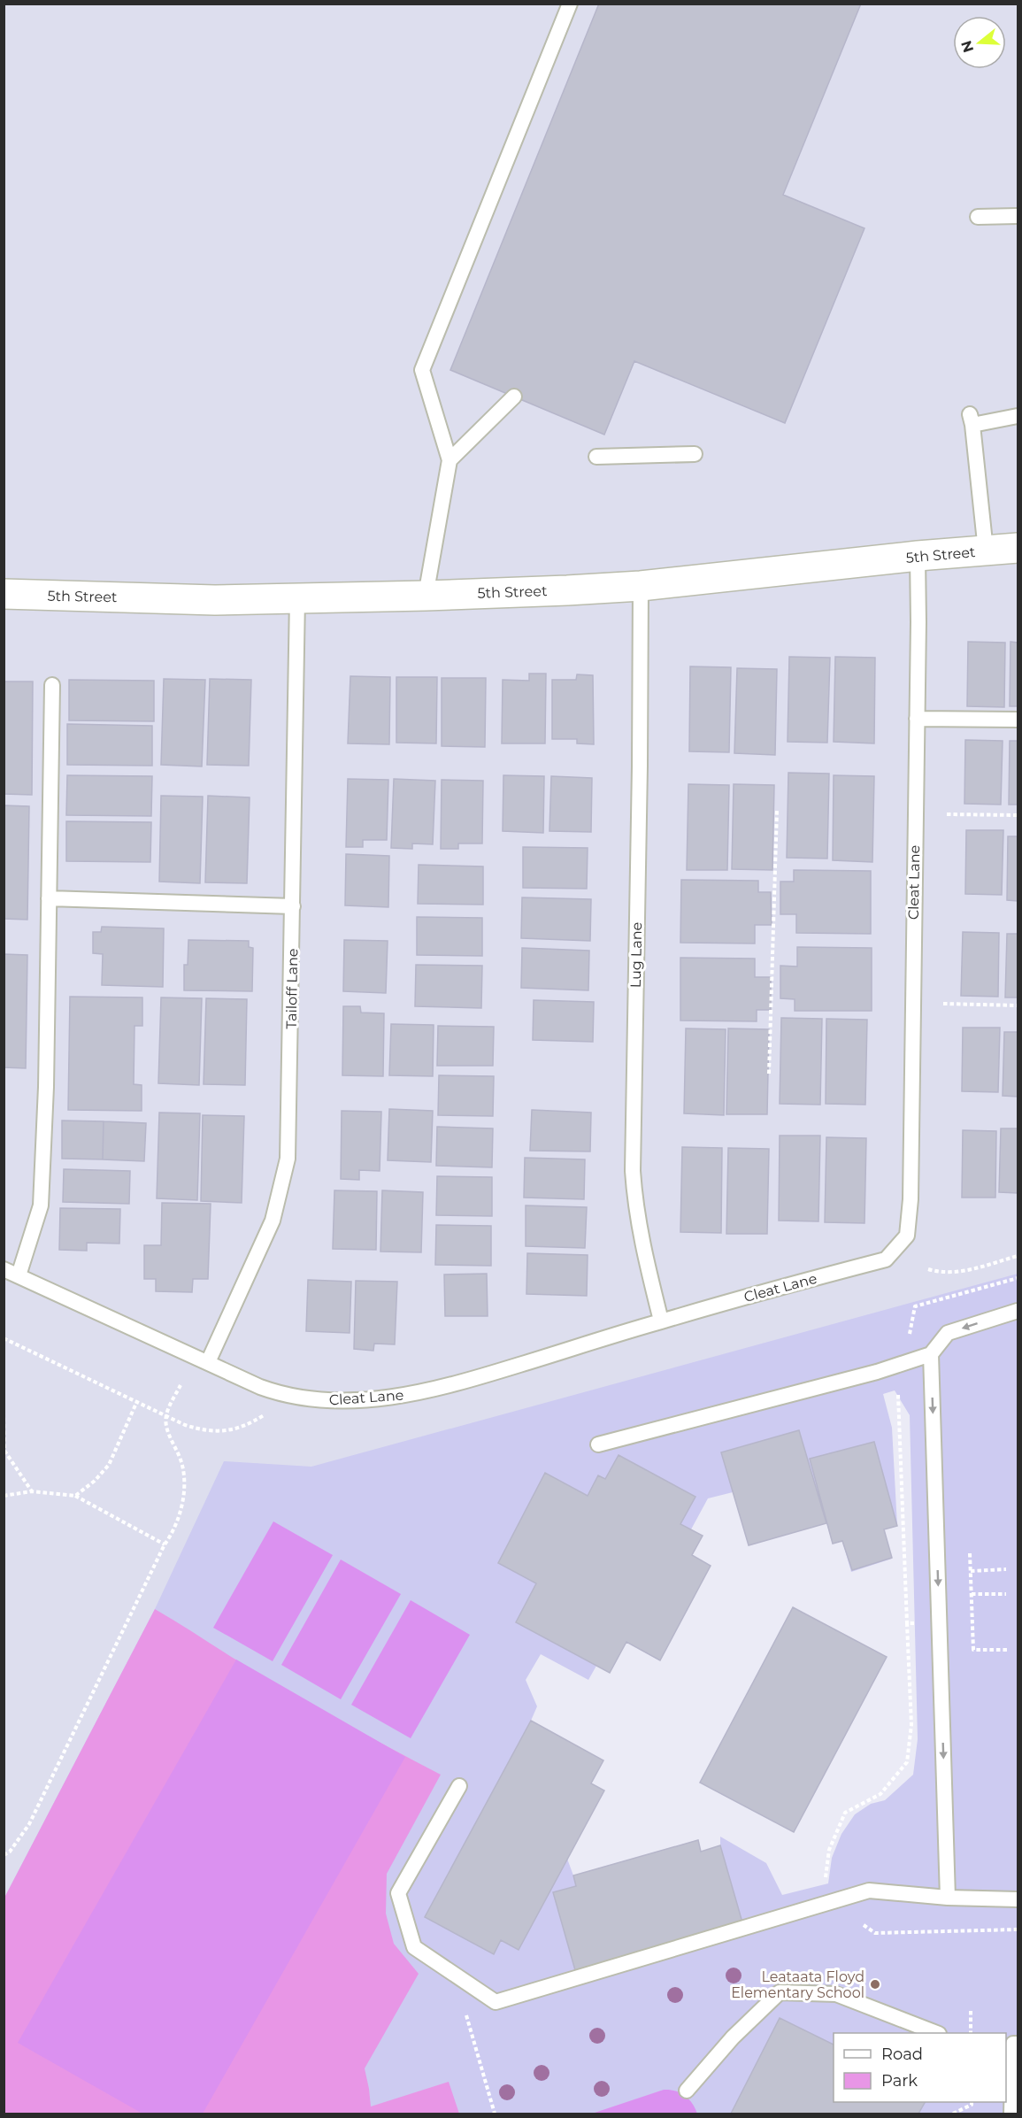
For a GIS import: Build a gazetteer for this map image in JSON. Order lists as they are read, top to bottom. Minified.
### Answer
{"streets":{"street":["5th Street"],"lane":["Cleat Lane","Lug Lane","Tailoff Lane"]},"crossings":[["5th Street","Cleat Lane"],["5th Street","Lug Lane"],["5th Street","Tailoff Lane"],["Cleat Lane","Lug Lane"],["Cleat Lane","Tailoff Lane"]],"places":["Leataata Floyd Elementary School"],"legend":["Road","Park"],"north":"left"}
